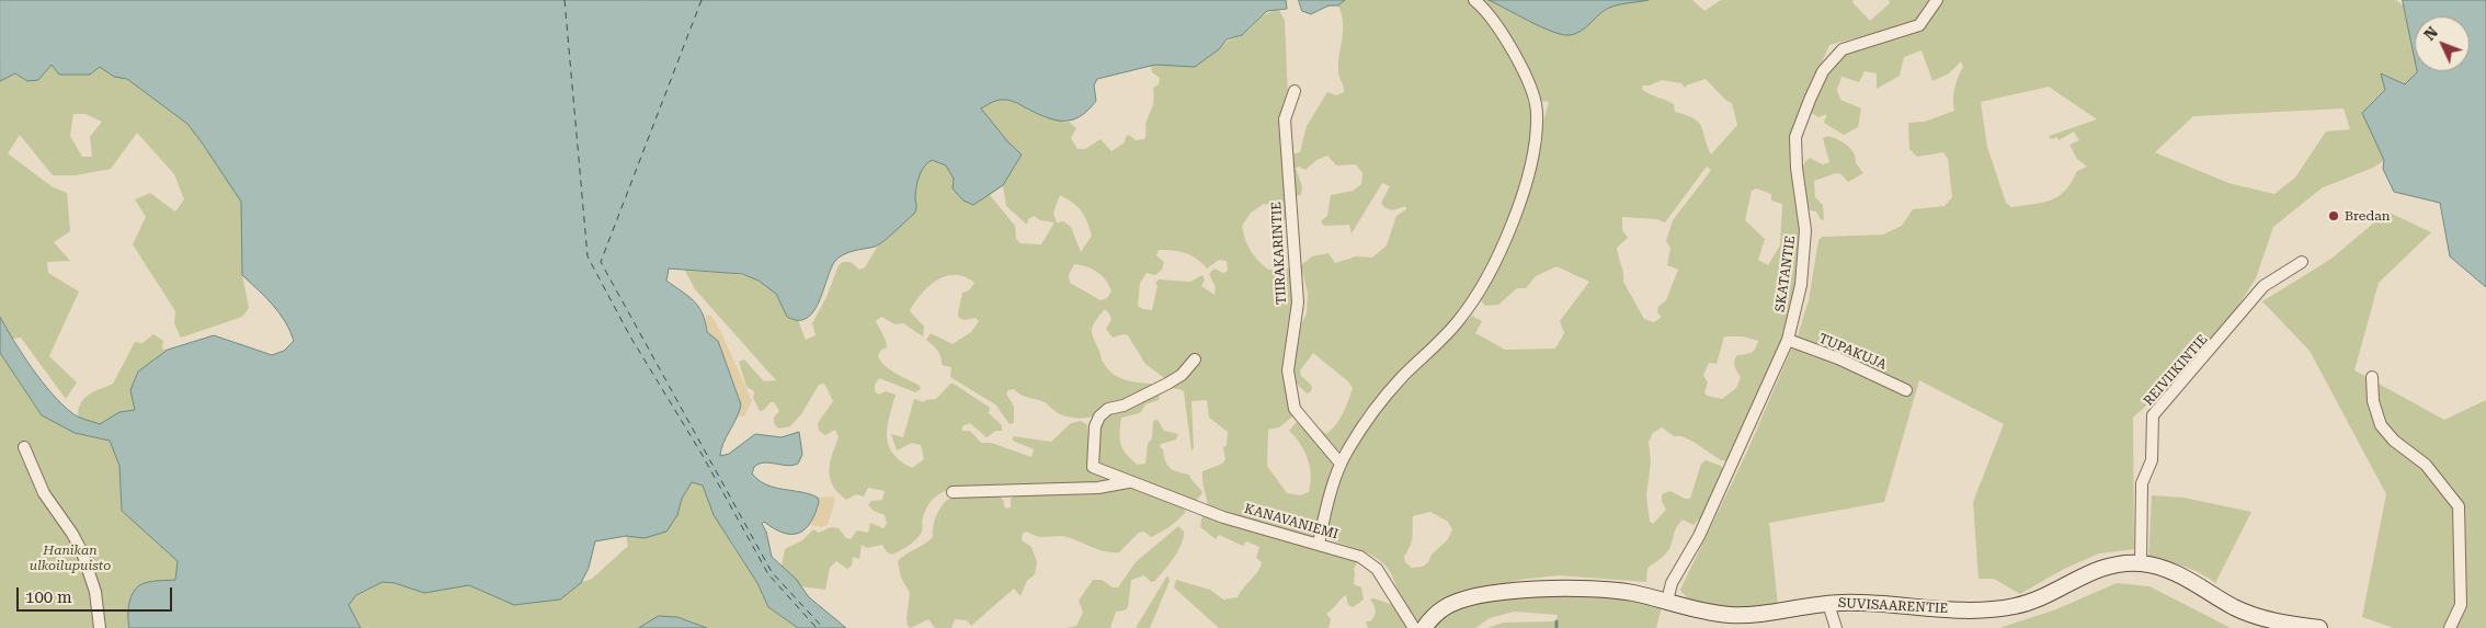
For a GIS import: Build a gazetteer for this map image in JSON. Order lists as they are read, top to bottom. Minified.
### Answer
{"streets":{"street":["TIIRAKARINTIE","SKATANTIE","TUPAKUJA","REIVIIKINTIE","KANAVANIEMI","SUVISAARENTIE"]},"crossings":[["SKATANTIE","TUPAKUJA"],["SKATANTIE","SUVISAARENTIE"],["REIVIIKINTIE","SUVISAARENTIE"]],"parks":["Hanikan ulkoilupuisto"],"places":["Bredan"],"scale_bar":"100 m","north":"top left"}
